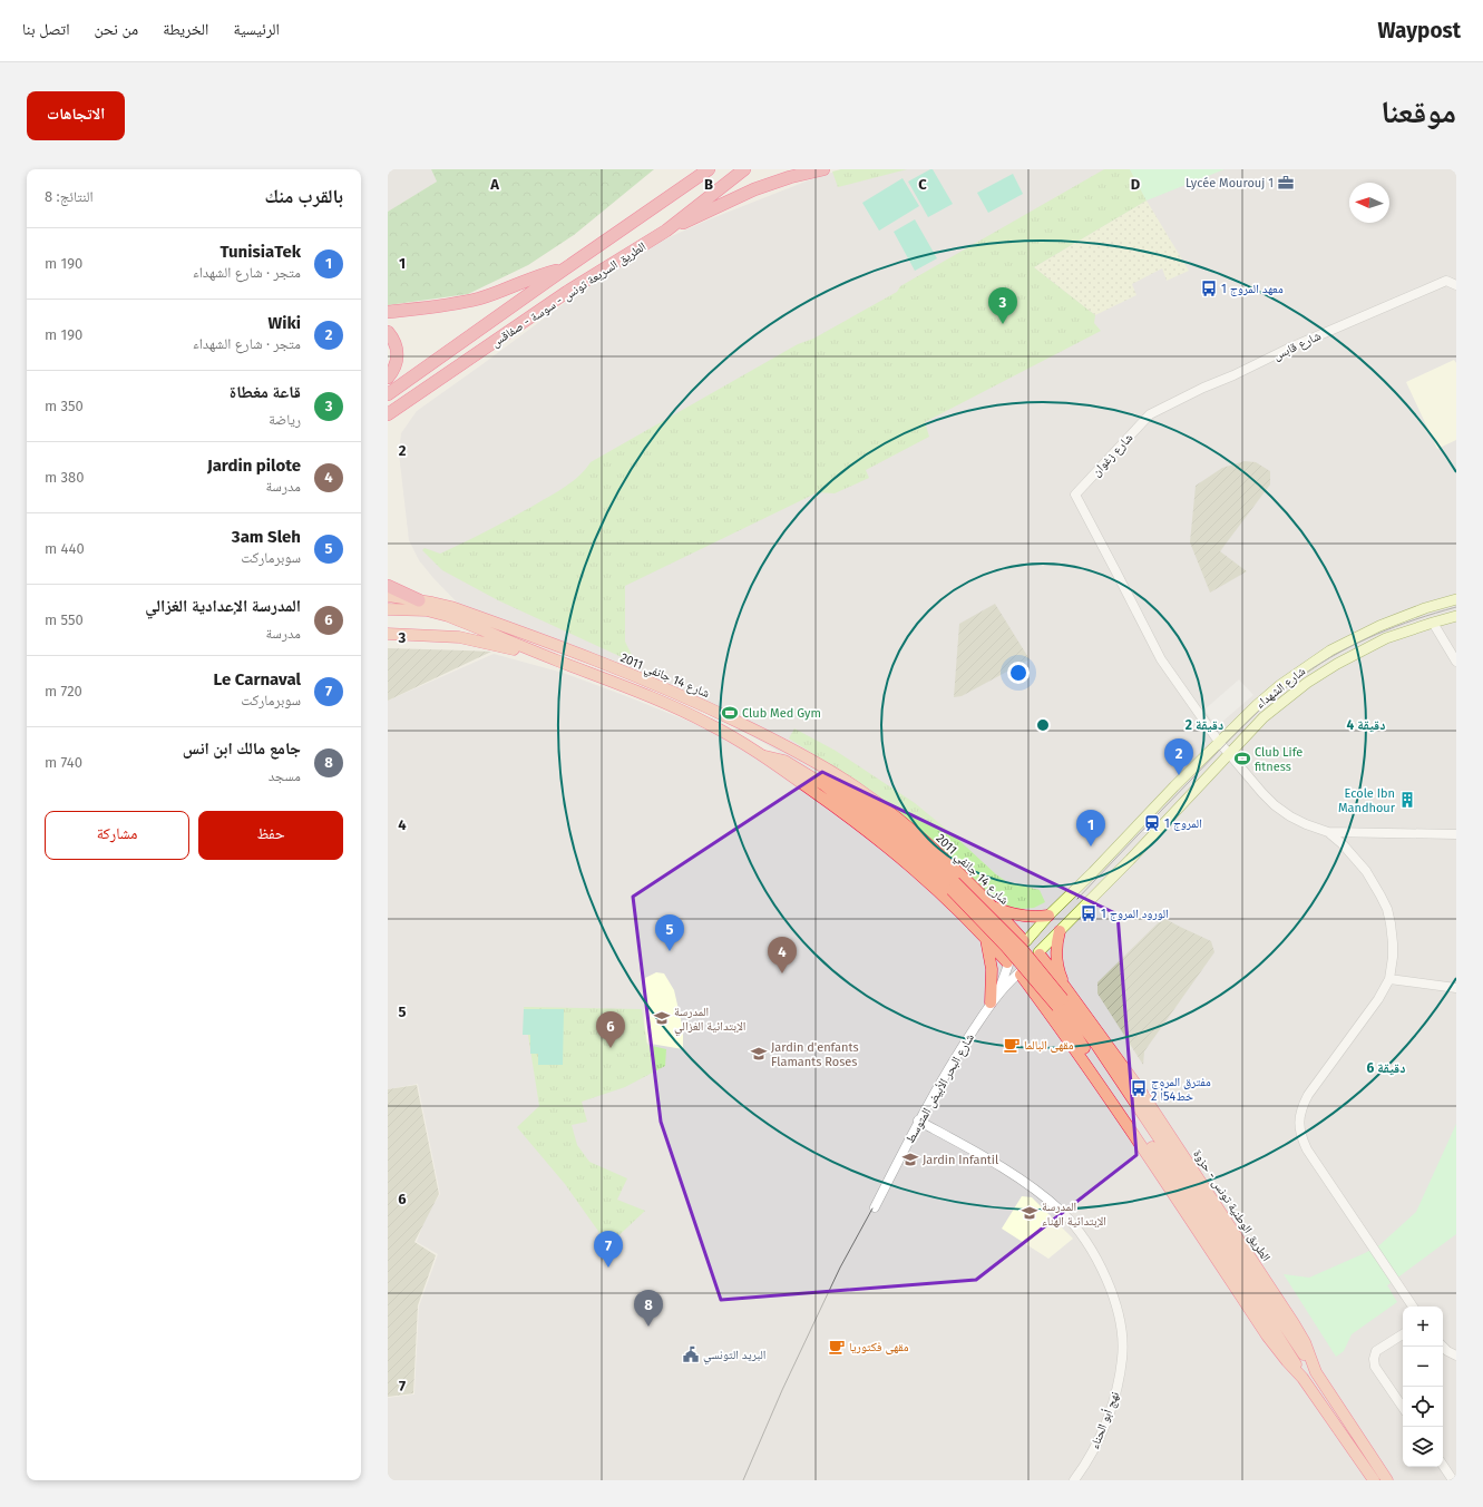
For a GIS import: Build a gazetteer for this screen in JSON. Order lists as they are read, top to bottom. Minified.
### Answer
{"streets":{"highway":["الطريق السريعة تونس - سوسة - صفاقس","شارع 14 جانفي 2011","الطريق الوطنية تونس - حزوة"],"main road":["شارع الشهداء"],"street":["شارع قابس","شارع زغوان","شارع البحر الأبيض المتوسط","نهج أبو الحناء"]},"crossings":[["شارع قابس","شارع زغوان"],["شارع زغوان","شارع الشهداء"],["شارع 14 جانفي 2011","شارع الشهداء"],["شارع 14 جانفي 2011","شارع البحر الأبيض المتوسط"],["شارع 14 جانفي 2011","الطريق الوطنية تونس - حزوة"],["شارع الشهداء","شارع البحر الأبيض المتوسط"],["شارع الشهداء","الطريق الوطنية تونس - حزوة"],["شارع البحر الأبيض المتوسط","الطريق الوطنية تونس - حزوة"],["شارع البحر الأبيض المتوسط","نهج أبو الحناء"]],"places":{"office":["Lycée Mourouj 1"],"bus stop":["معهد المروج 1","الورود المروج 1","مفترق المروج 2 خط54أ"],"sports":["Club Med Gym","Club Life fitness"],"building":["Ecole Ibn Mandhour"],"station":["المروج 1"],"school or university":["المدرسة الإبتدائية الغزالي","Jardin d'enfants Flamants Roses","Jardin Infantil","المدرسة الإبتدائية الهناء"],"cafe":["مقهى البالما","مقهى فكتوريا"],"public building":["البريد التونسي"]},"north":"left","page":{"header":"Waypost","nav":["الرئيسية","الخريطة","من نحن","اتصل بنا"],"title":"موقعنا","buttons":["الاتجاهات",["حفظ","مشاركة"]],"heading":["بالقرب منك","النتائج: 8"],"list":[{"mark":"1","name":"TunisiaTek","note":"متجر · شارع الشهداء","value":"190 m"},{"mark":"2","name":"Wiki","note":"متجر · شارع الشهداء","value":"190 m"},{"mark":"3","name":"قاعة مغطاة","note":"رياضة","value":"350 m"},{"mark":"4","name":"Jardin pilote","note":"مدرسة","value":"380 m"},{"mark":"5","name":"3am Sleh","note":"سوبرماركت","value":"440 m"},{"mark":"6","name":"المدرسة الإعدادية الغزالي","note":"مدرسة","value":"550 m"},{"mark":"7","name":"Le Carnaval","note":"سوبرماركت","value":"720 m"},{"mark":"8","name":"جامع مالك ابن انس","note":"مسجد","value":"740 m"}],"pins":["3","2","1","5","4","6","7","8"],"map_buttons":["+","−"]},"grid":{"columns":["A","B","C","D"],"rows":["1","2","3","4","5","6","7"]},"rings":["2 دقيقة","4 دقيقة","6 دقيقة"]}
